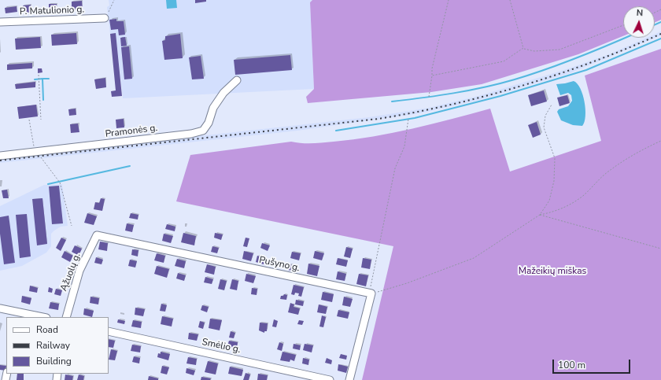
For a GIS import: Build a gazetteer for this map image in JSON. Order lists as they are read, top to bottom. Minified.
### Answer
{"streets":{"street":["P. Matulionio g.","Pramonės g.","Pušyno g.","Ąžuolų g.","Smėlio g."]},"crossings":[["Pušyno g.","Ąžuolų g."]],"parks":["Mažeikių miškas"],"legend":["Road","Railway","Building"],"scale_bar":"100 m","north":"top"}
